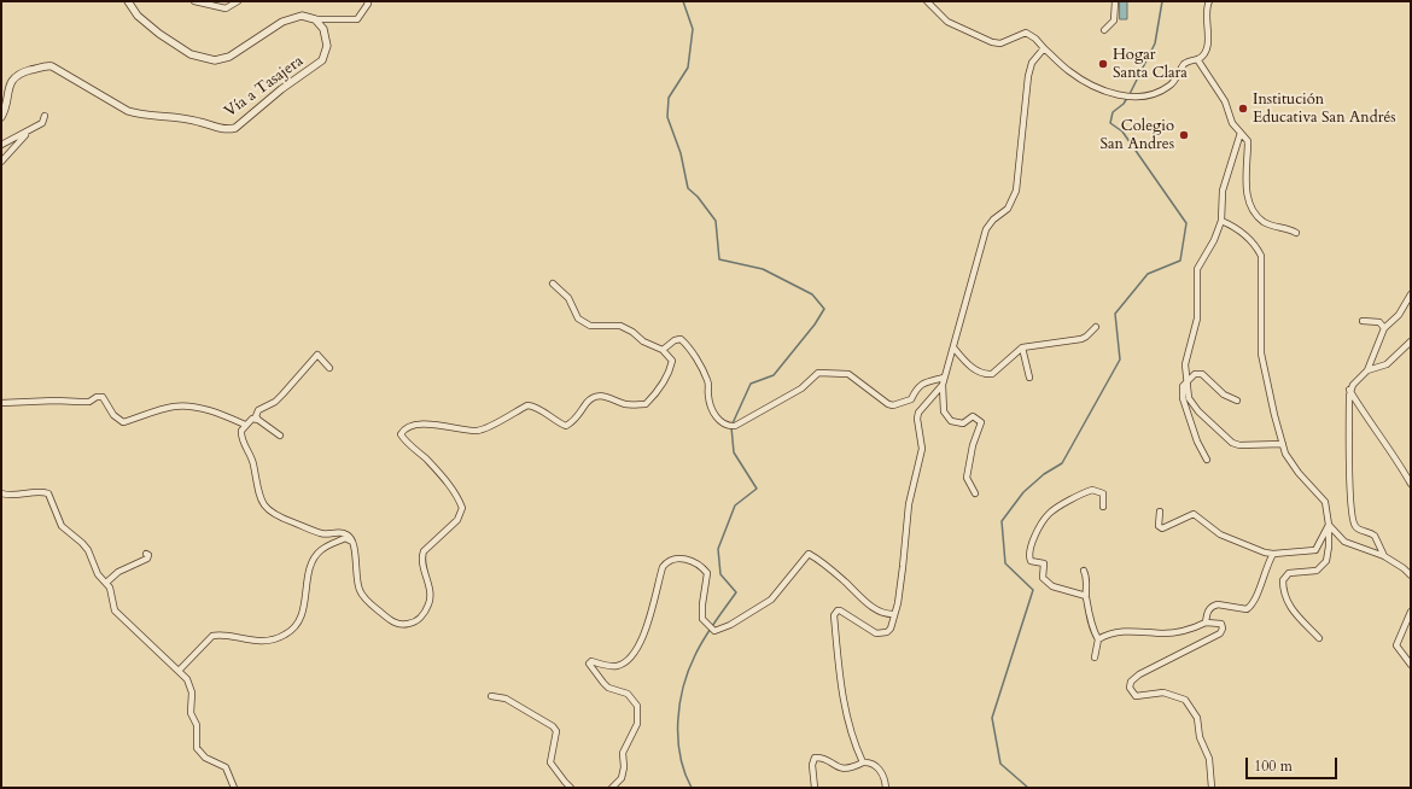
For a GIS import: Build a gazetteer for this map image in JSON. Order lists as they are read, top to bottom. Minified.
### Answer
{"streets":{"street":["Vía a Tasajera"]},"places":["Hogar Santa Clara","Institución Educativa San Andrés","Colegio San Andres"],"scale_bar":"100 m"}
